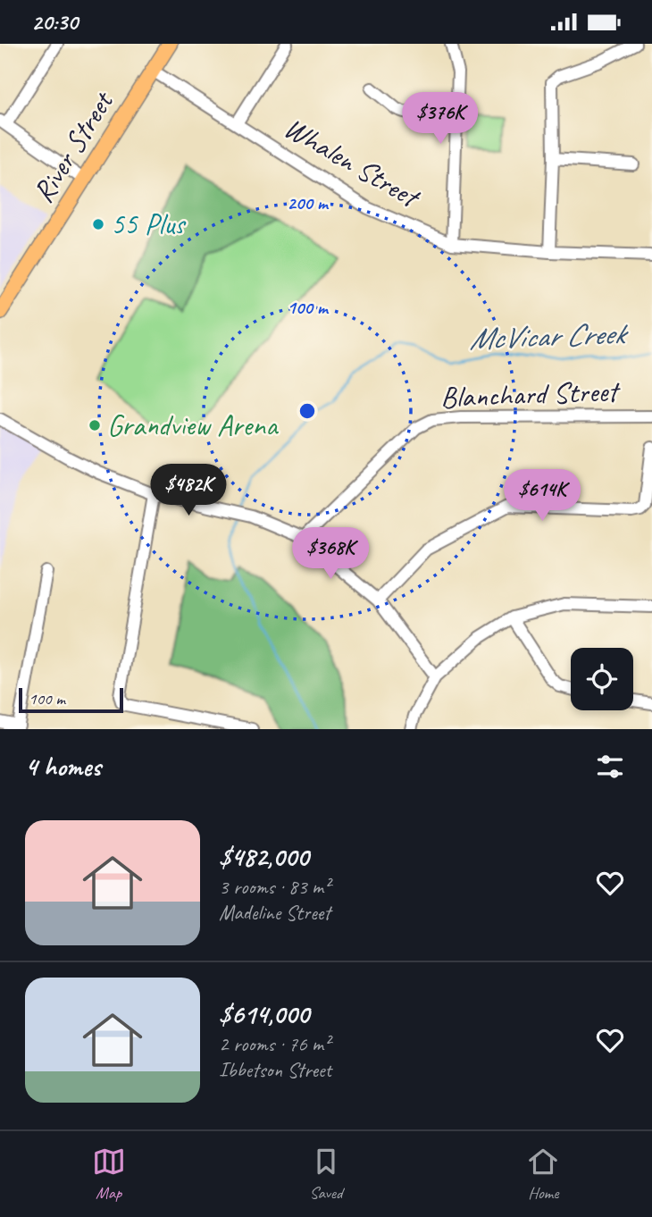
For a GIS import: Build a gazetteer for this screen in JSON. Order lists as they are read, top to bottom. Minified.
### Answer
{"streets":{"main road":["River Street"],"street":["Whalen Street","Blanchard Street"]},"crossings":[["River Street","Whalen Street"]],"water":["McVicar Creek"],"places":["55 Plus","Grandview Arena"],"scale_bar":"100 m","page":{"status":"20:30","price":["$376K","$482K","$614K","$368K"],"scale":"100 m","heading":"4 homes","list":[{"name":"$482,000","note":"3 rooms · 83 m² · Madeline Street"},{"name":"$614,000","note":"2 rooms · 76 m² · Ibbetson Street"}],"tabs":["Map","Saved","Home"]},"rings":["200 m","100 m"]}
